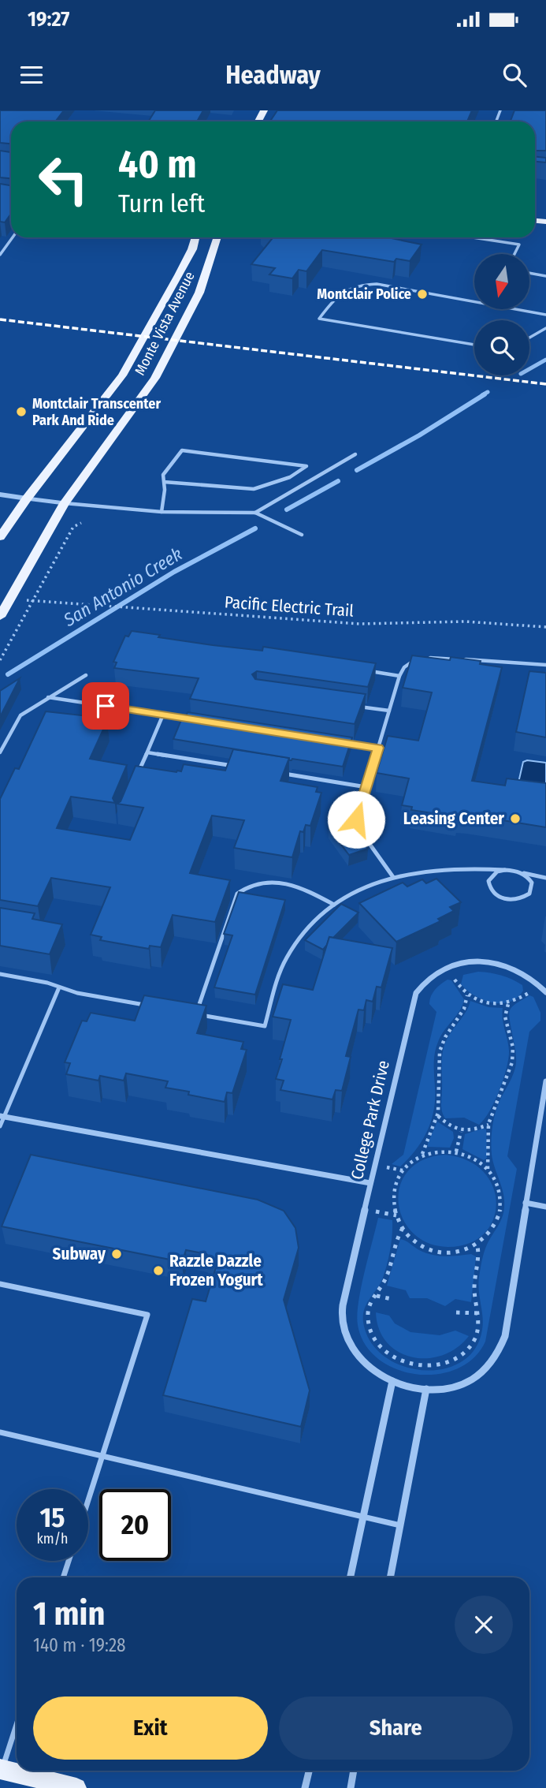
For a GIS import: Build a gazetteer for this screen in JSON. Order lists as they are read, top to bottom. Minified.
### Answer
{"streets":{"main road":["Monte Vista Avenue"],"street":["College Park Drive"],"path":["Pacific Electric Trail"]},"water":["San Antonio Creek"],"places":["Montclair Police","Montclair Transcenter Park And Ride","Leasing Center","Subway","Razzle Dazzle Frozen Yogurt"],"north":"bottom","page":{"status":"19:27","header":"Headway","turn":["40 m","Turn left"],"speed":"15 km/h","limit":"20","heading":["1 min","140 m · 19:28"],"buttons":["Exit","Share"]}}
